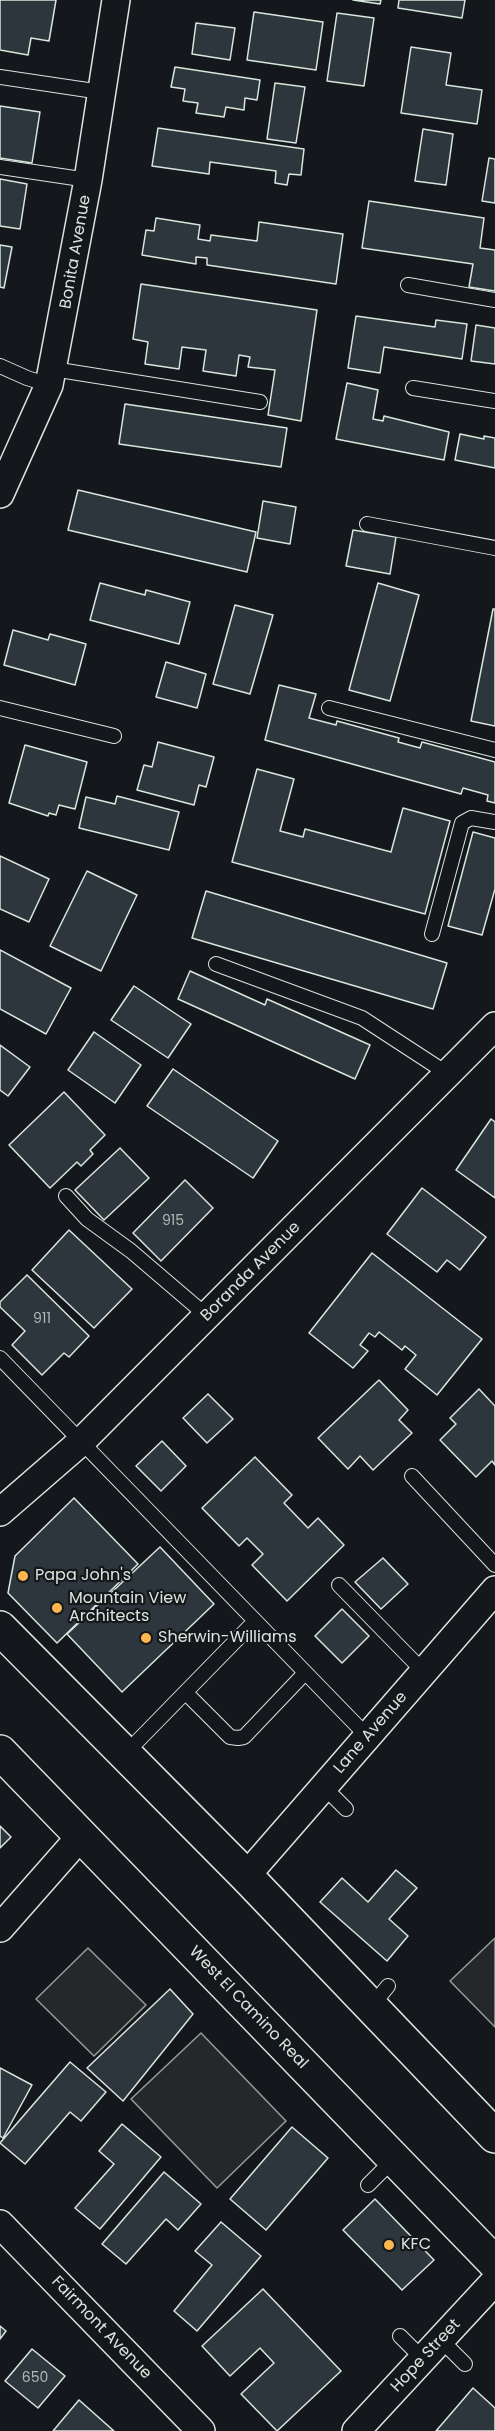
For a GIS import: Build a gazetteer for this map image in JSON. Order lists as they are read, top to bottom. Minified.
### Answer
{"streets":{"main road":["West El Camino Real"],"street":["Bonita Avenue","Boranda Avenue","Lane Avenue","Fairmont Avenue","Hope Street"]},"places":["Papa John's","Mountain View Architects","Sherwin-Williams","KFC"],"house_numbers":["915","911","650"]}
